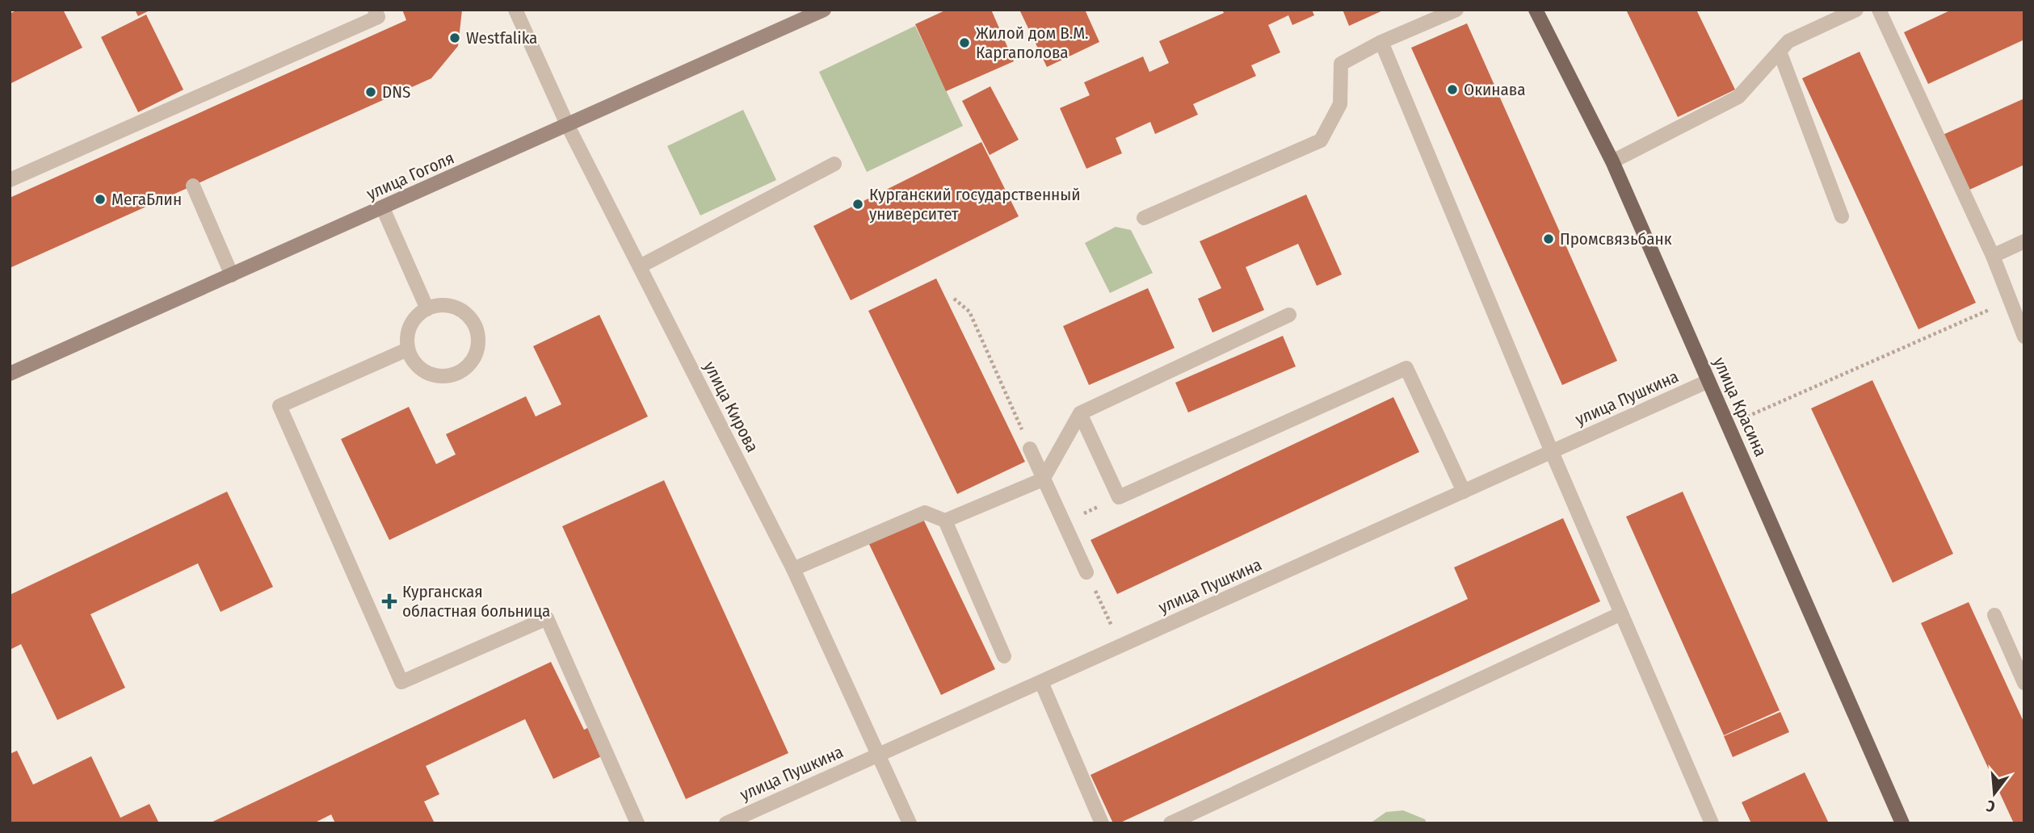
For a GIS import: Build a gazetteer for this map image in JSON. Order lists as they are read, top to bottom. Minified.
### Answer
{"streets":{"main road":["улица Гоголя","улица Красина"],"street":["улица Пушкина","улица Кирова"]},"crossings":[["улица Гоголя","улица Кирова"],["улица Пушкина","улица Кирова"],["улица Пушкина","улица Красина"]],"places":{"other":["Westfalika","Жилой дом В.М. Каргаполова","Окинава","DNS","МегаБлин","Курганский государственный университет","Промсвязьбанк"],"health":["Курганская областная больница"]},"north":"bottom"}
